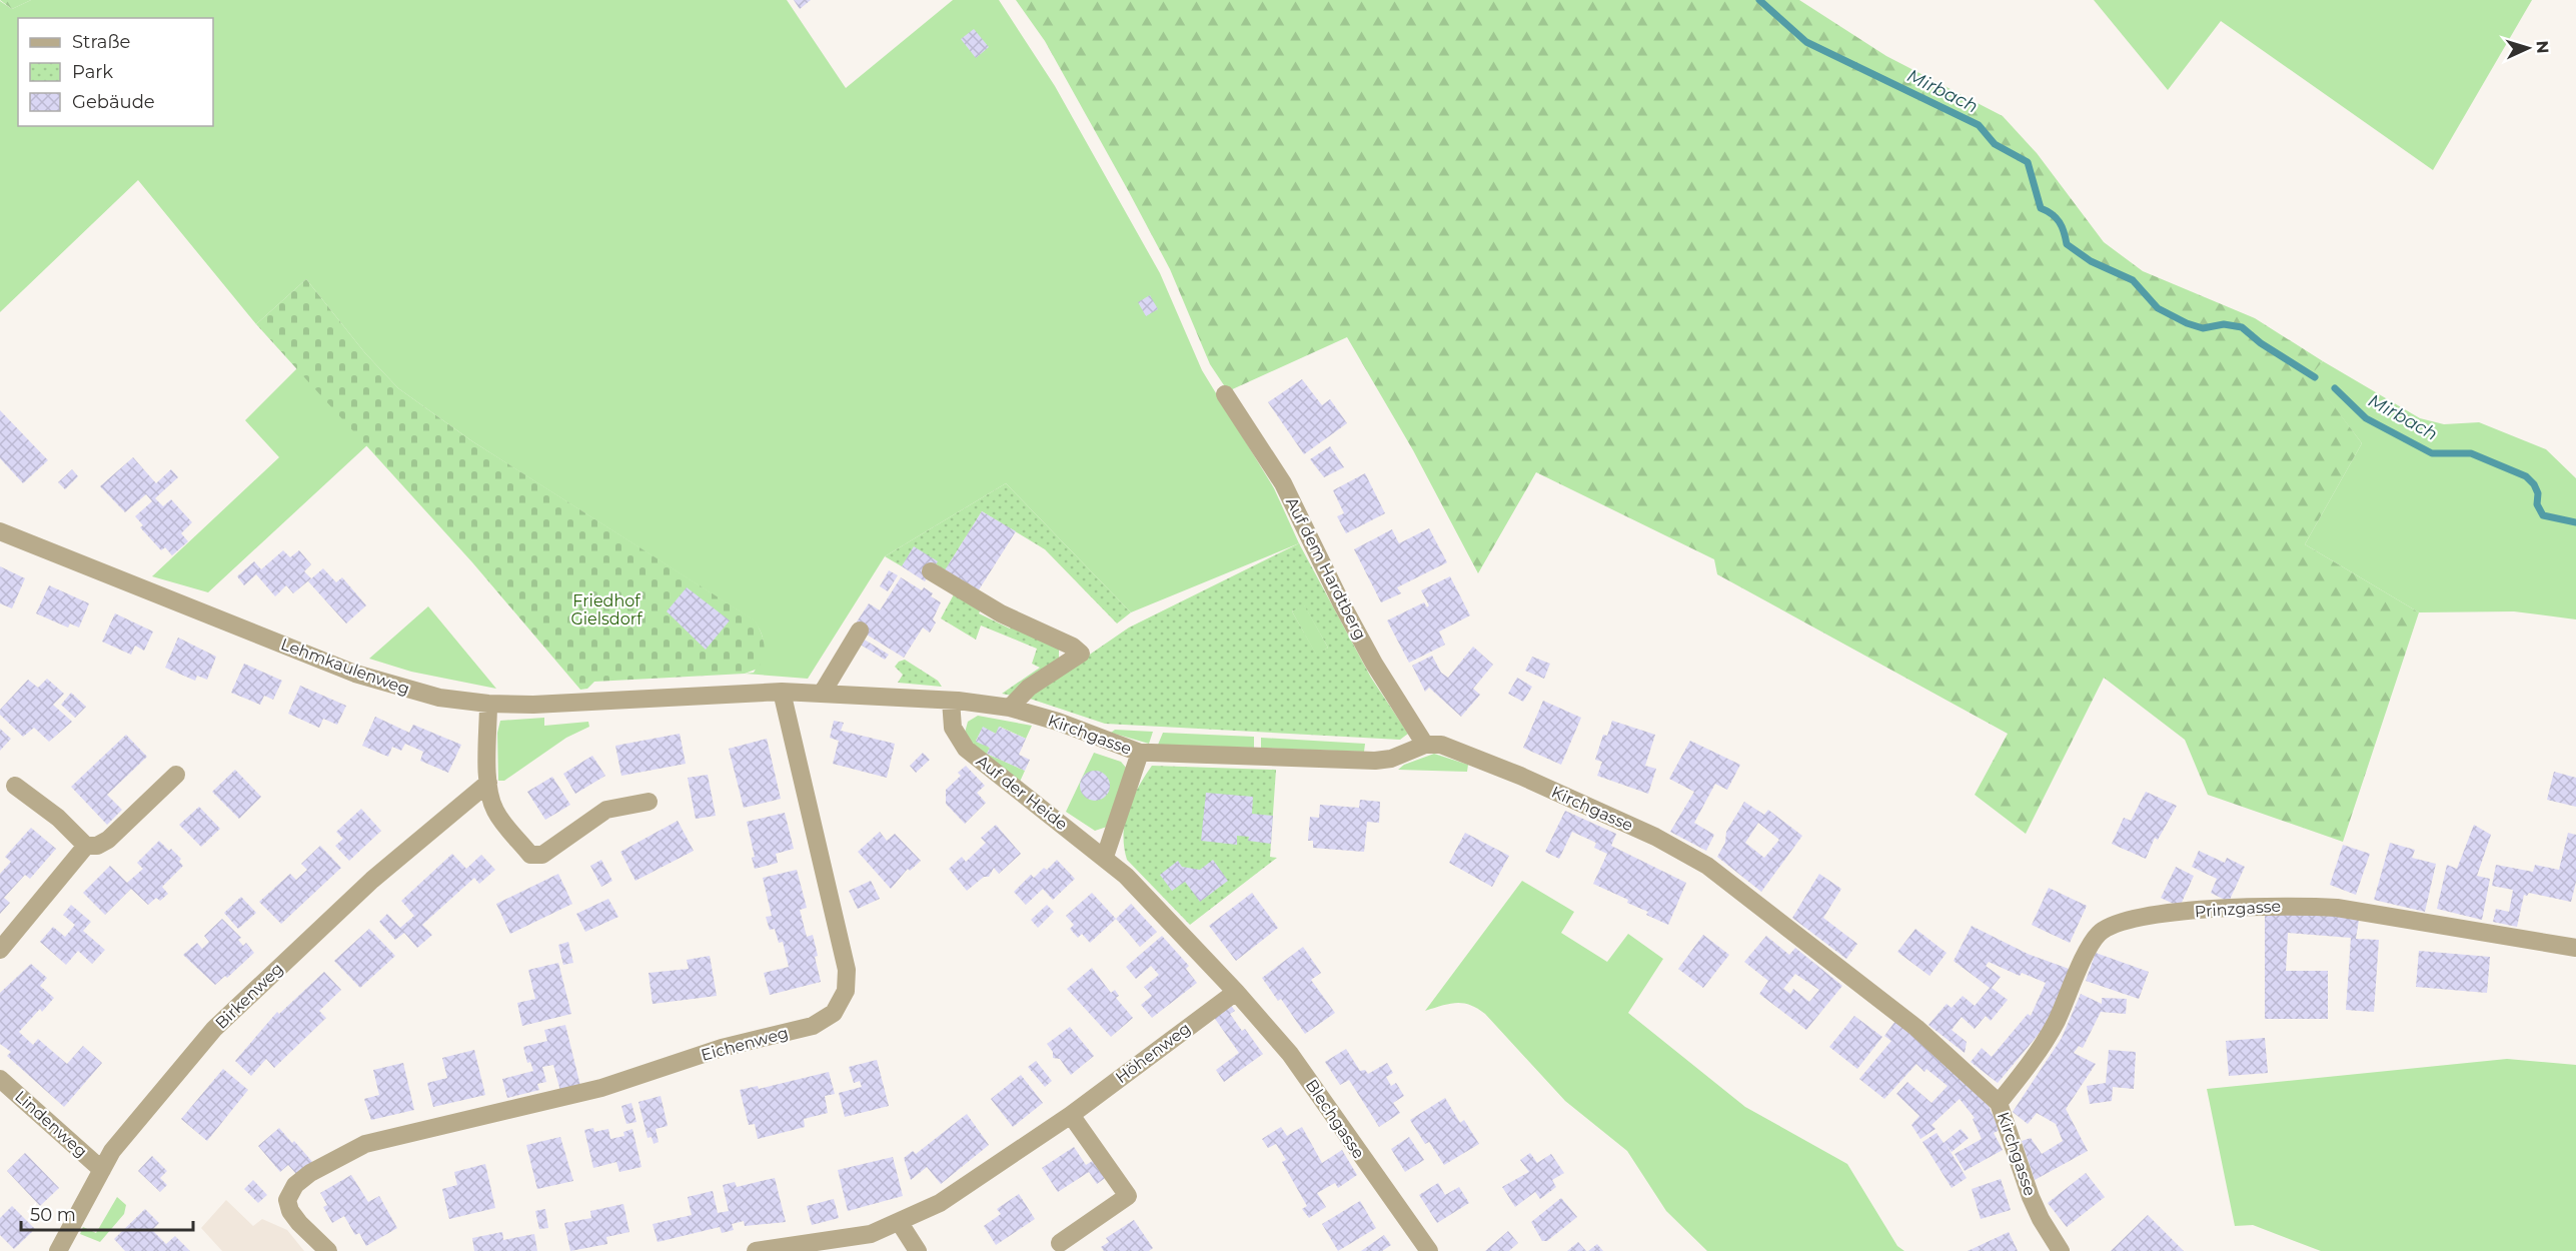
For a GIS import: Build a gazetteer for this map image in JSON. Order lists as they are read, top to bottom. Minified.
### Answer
{"streets":{"street":["Auf dem Hardtberg","Lehmkaulenweg","Kirchgasse","Auf der Heide","Prinzgasse","Birkenweg","Eichenweg","Höhenweg","Blechgasse","Lindenweg"]},"crossings":[["Auf dem Hardtberg","Kirchgasse"],["Lehmkaulenweg","Eichenweg"],["Kirchgasse","Auf der Heide"],["Kirchgasse","Prinzgasse"],["Auf der Heide","Höhenweg"],["Auf der Heide","Blechgasse"],["Birkenweg","Lindenweg"],["Höhenweg","Blechgasse"]],"water":["Mirbach"],"parks":["Friedhof Gielsdorf"],"legend":["Straße","Park","Gebäude"],"scale_bar":"50 m","north":"right"}
